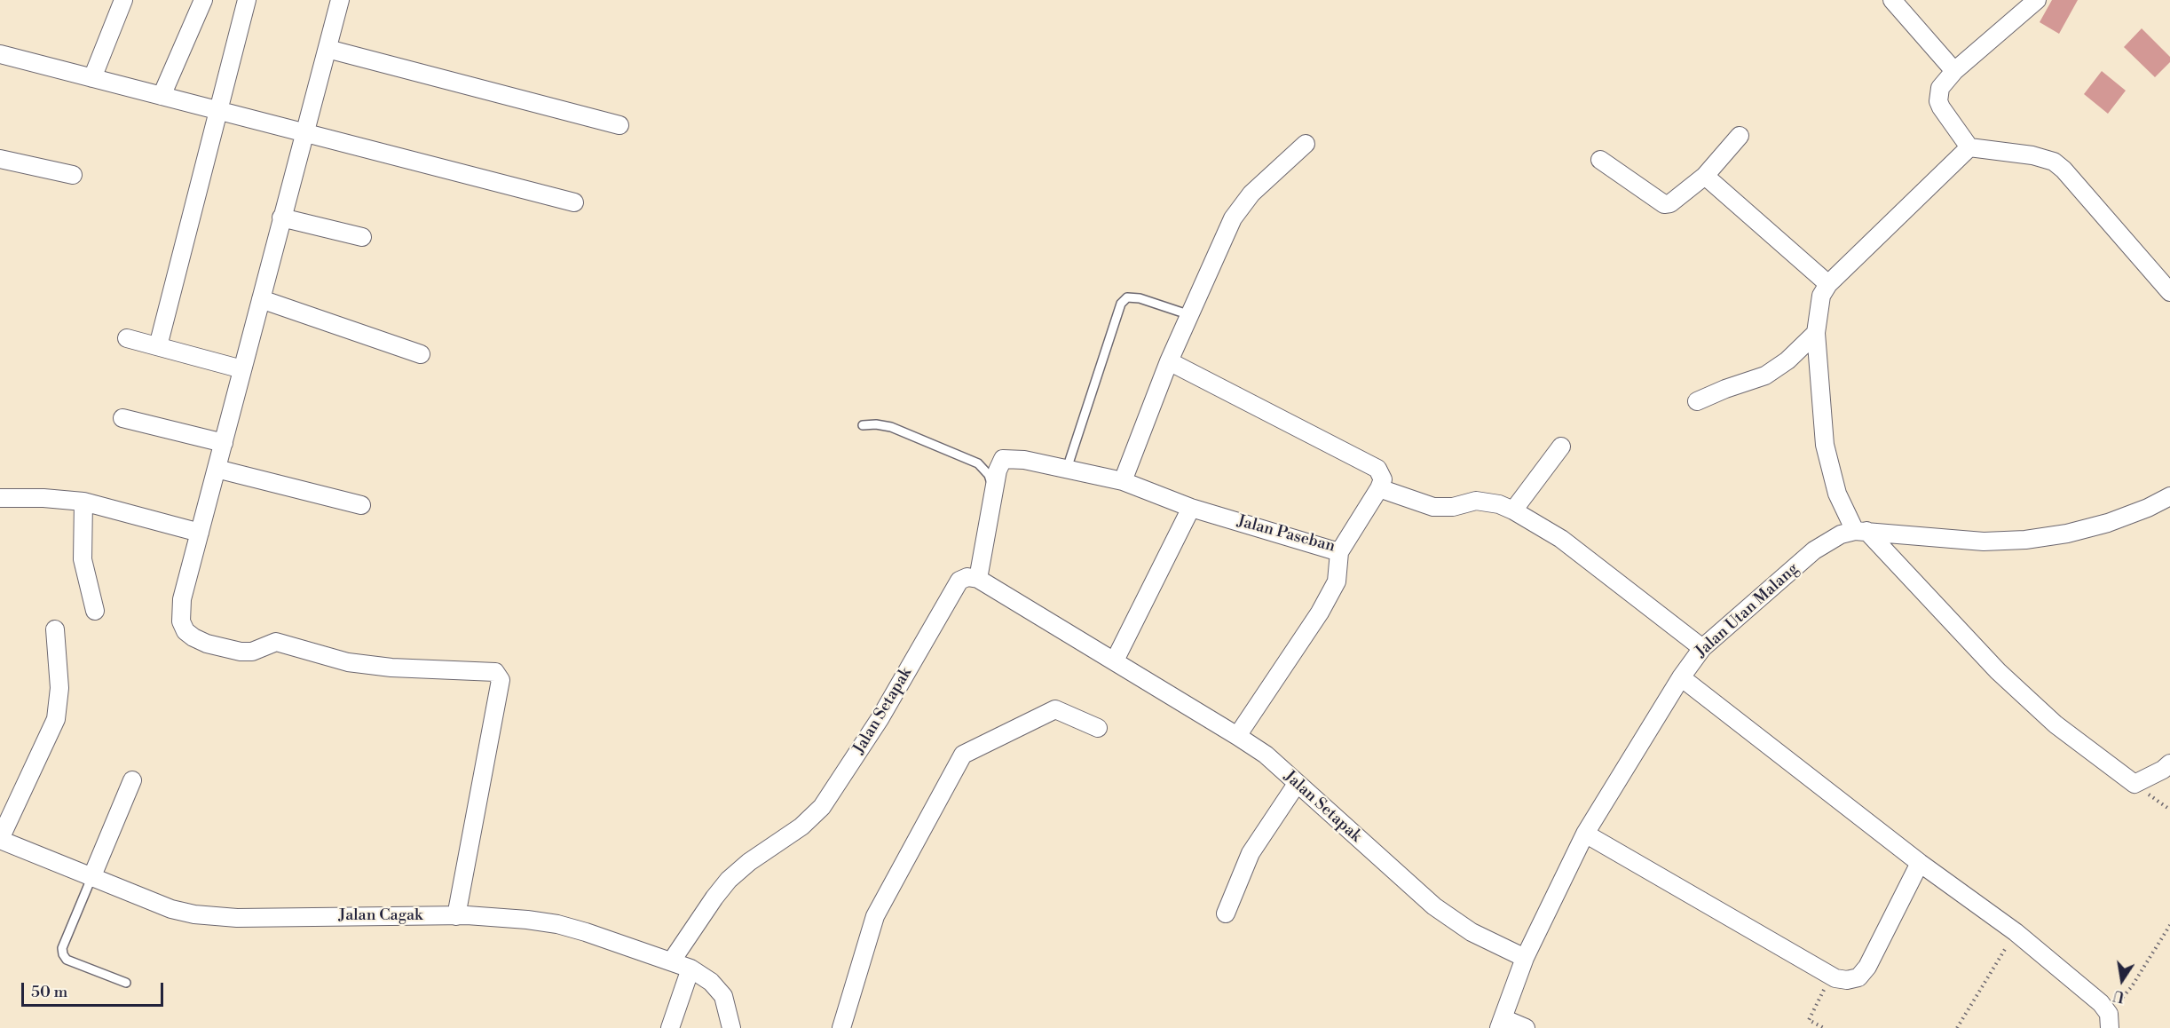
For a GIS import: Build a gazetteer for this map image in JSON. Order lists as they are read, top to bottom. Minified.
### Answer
{"streets":{"street":["Jalan Paseban","Jalan Utan Malang","Jalan Setapak","Jalan Cagak"]},"crossings":[["Jalan Paseban","Jalan Setapak"],["Jalan Utan Malang","Jalan Setapak"],["Jalan Setapak","Jalan Cagak"]],"scale_bar":"50 m","north":"bottom"}
